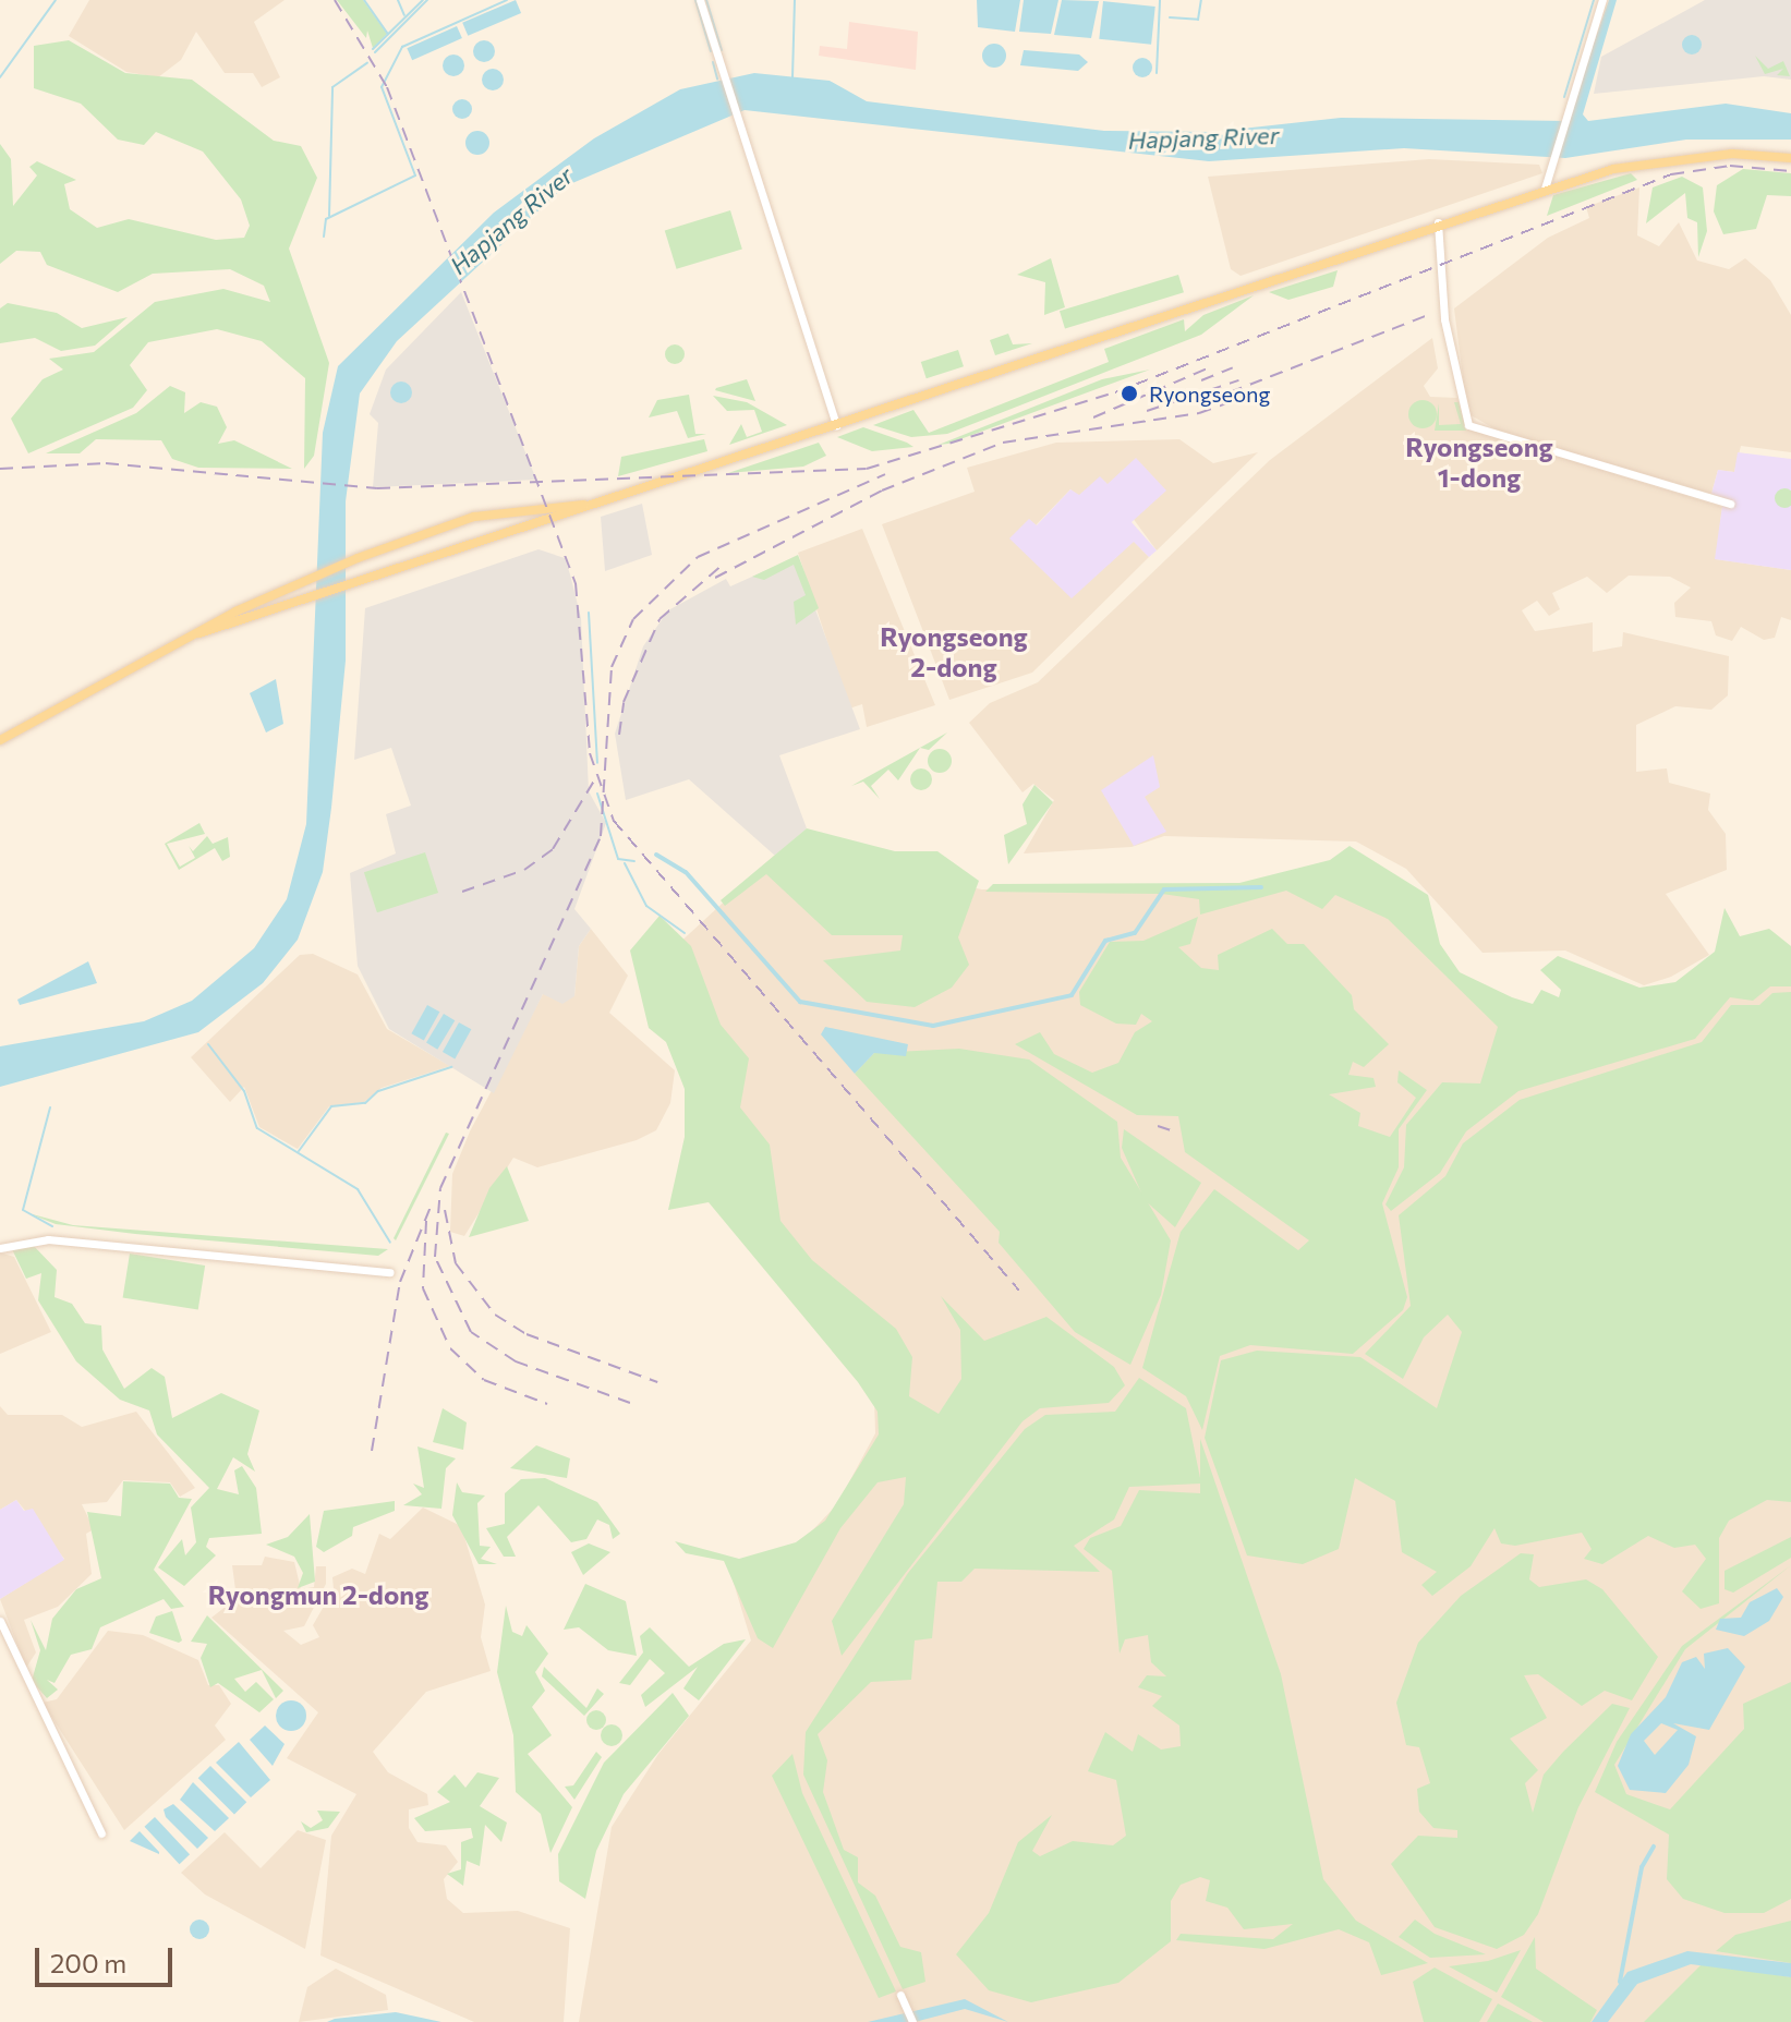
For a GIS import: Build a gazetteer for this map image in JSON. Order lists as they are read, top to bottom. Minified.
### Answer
{"districts":["Ryongseong 1-dong","Ryongseong 2-dong","Ryongmun 2-dong"],"water":["Hapjang River"],"places":["Ryongseong"],"scale_bar":"200 m"}
